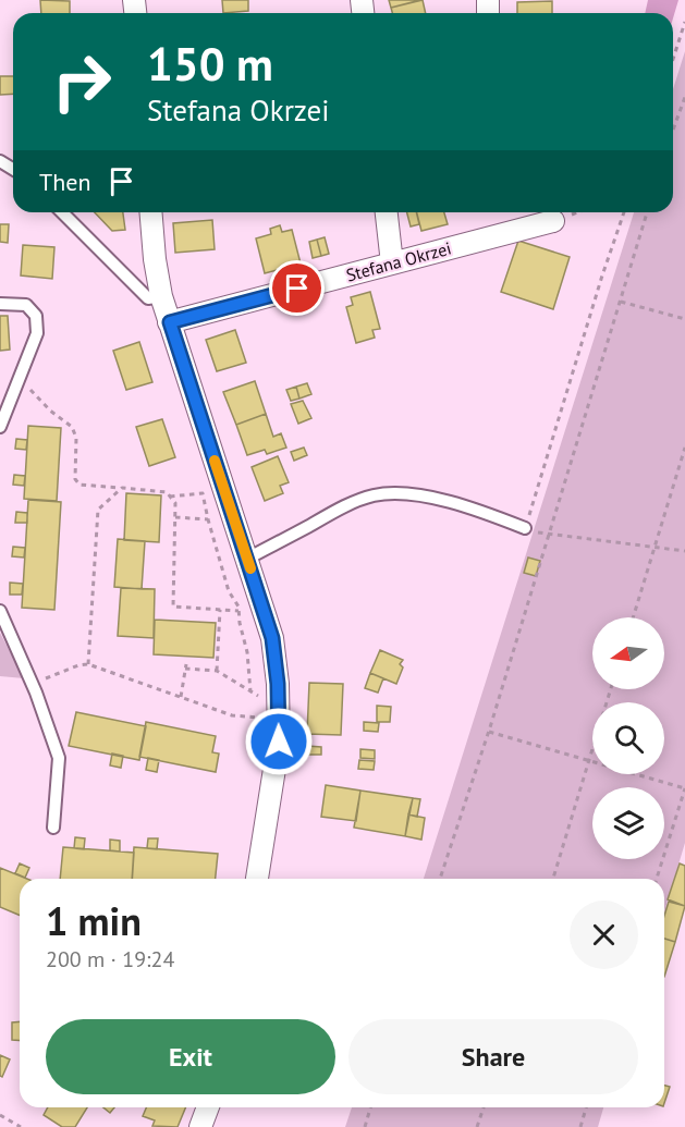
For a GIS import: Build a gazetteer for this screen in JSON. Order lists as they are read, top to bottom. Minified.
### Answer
{"streets":{"street":["Stefana Okrzei"]},"north":"left","page":{"turn":["150 m","Stefana Okrzei"],"then":"Then","heading":["1 min","200 m · 19:24"],"buttons":["Exit","Share"]}}
